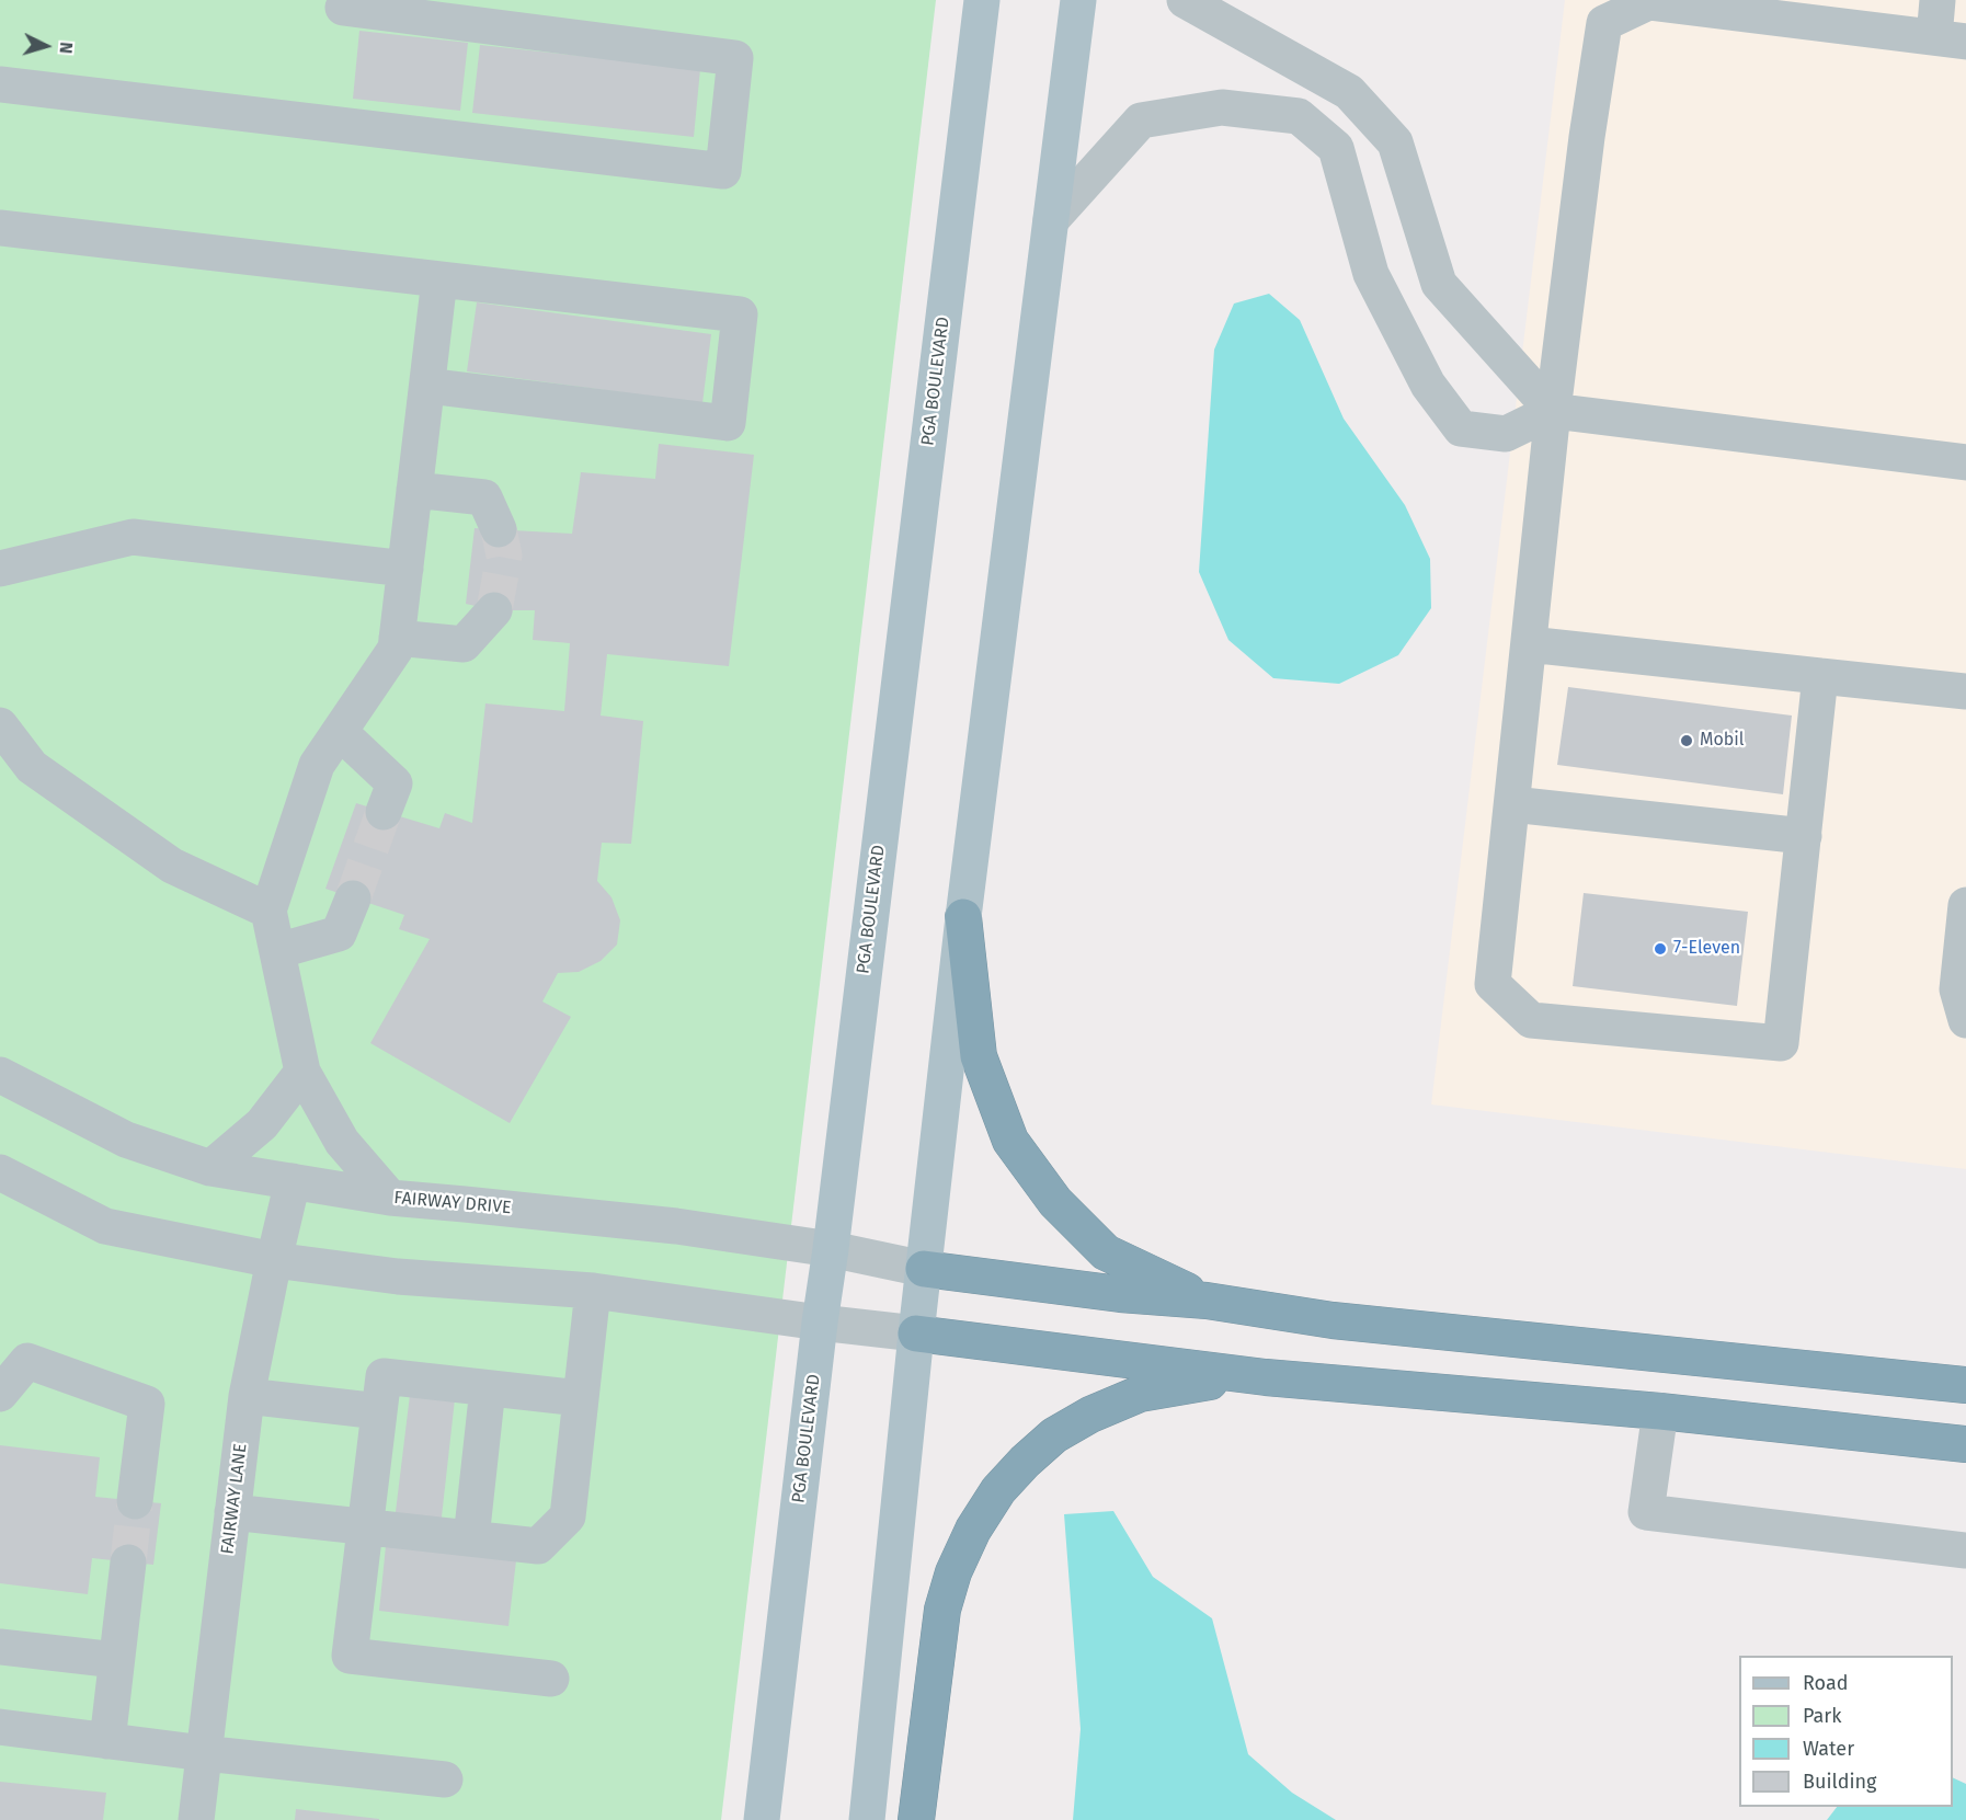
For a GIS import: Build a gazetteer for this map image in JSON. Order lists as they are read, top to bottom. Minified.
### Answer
{"streets":{"main road":["PGA BOULEVARD"],"street":["FAIRWAY DRIVE","FAIRWAY LANE"]},"crossings":[["PGA BOULEVARD","FAIRWAY DRIVE"],["FAIRWAY DRIVE","FAIRWAY LANE"]],"places":["Mobil","7-Eleven"],"legend":["Road","Park","Water","Building"],"north":"right"}
